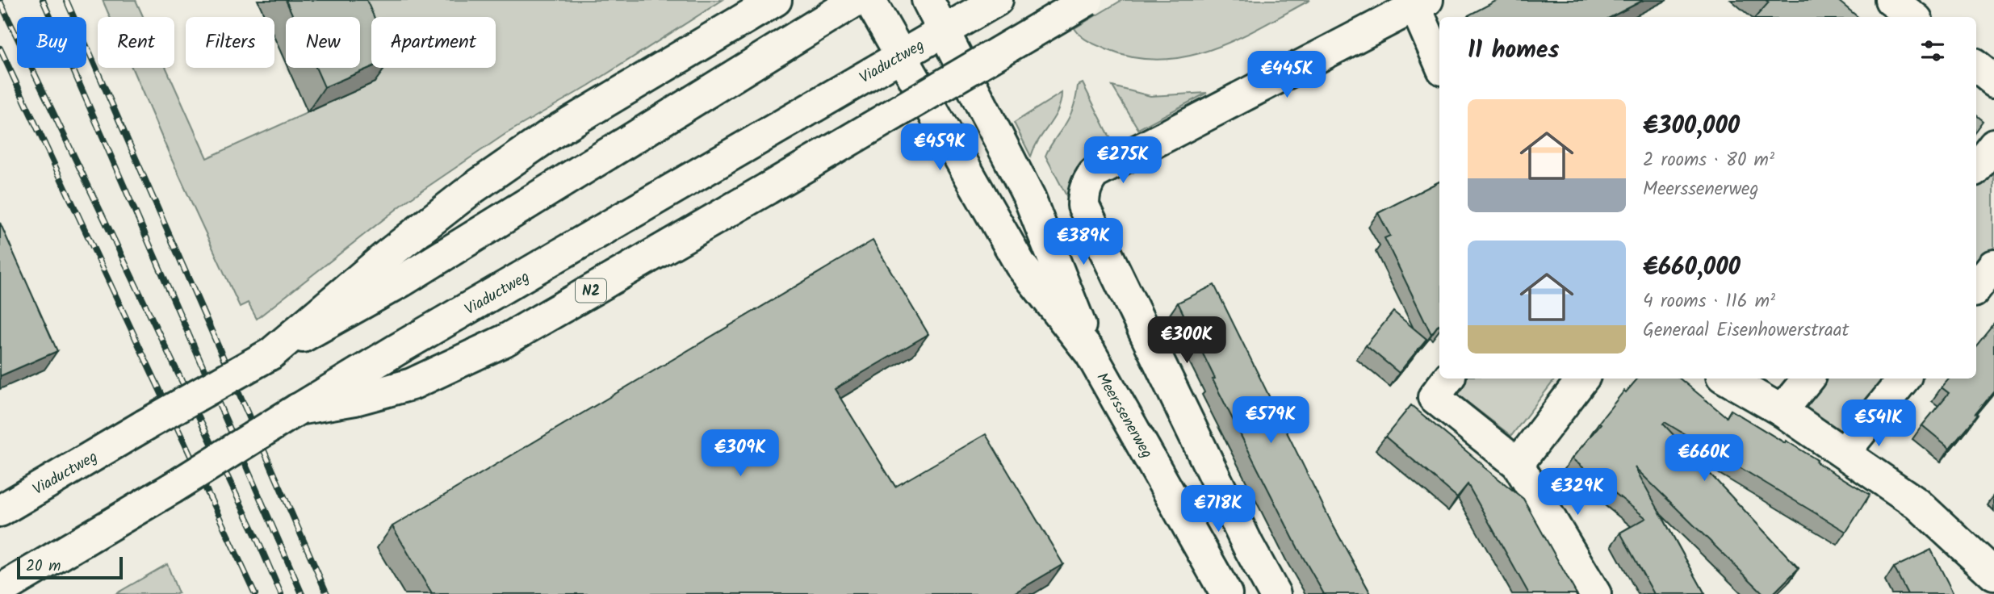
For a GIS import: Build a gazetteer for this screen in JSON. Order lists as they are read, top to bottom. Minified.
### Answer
{"streets":{"main road":["Viaductweg","N2","Meerssenerweg"]},"crossings":[["Viaductweg","N2"],["Viaductweg","Meerssenerweg"]],"scale_bar":"20 m","page":{"chip":["Buy","Rent","Filters","New","Apartment"],"heading":"11 homes","price":["€445K","€459K","€275K","€389K","€300K","€579K","€541K","€309K","€660K","€329K","€718K"],"list":[{"name":"€300,000","note":"2 rooms · 80 m² · Meerssenerweg"},{"name":"€660,000","note":"4 rooms · 116 m² · Generaal Eisenhowerstraat"}],"scale":"20 m"}}
